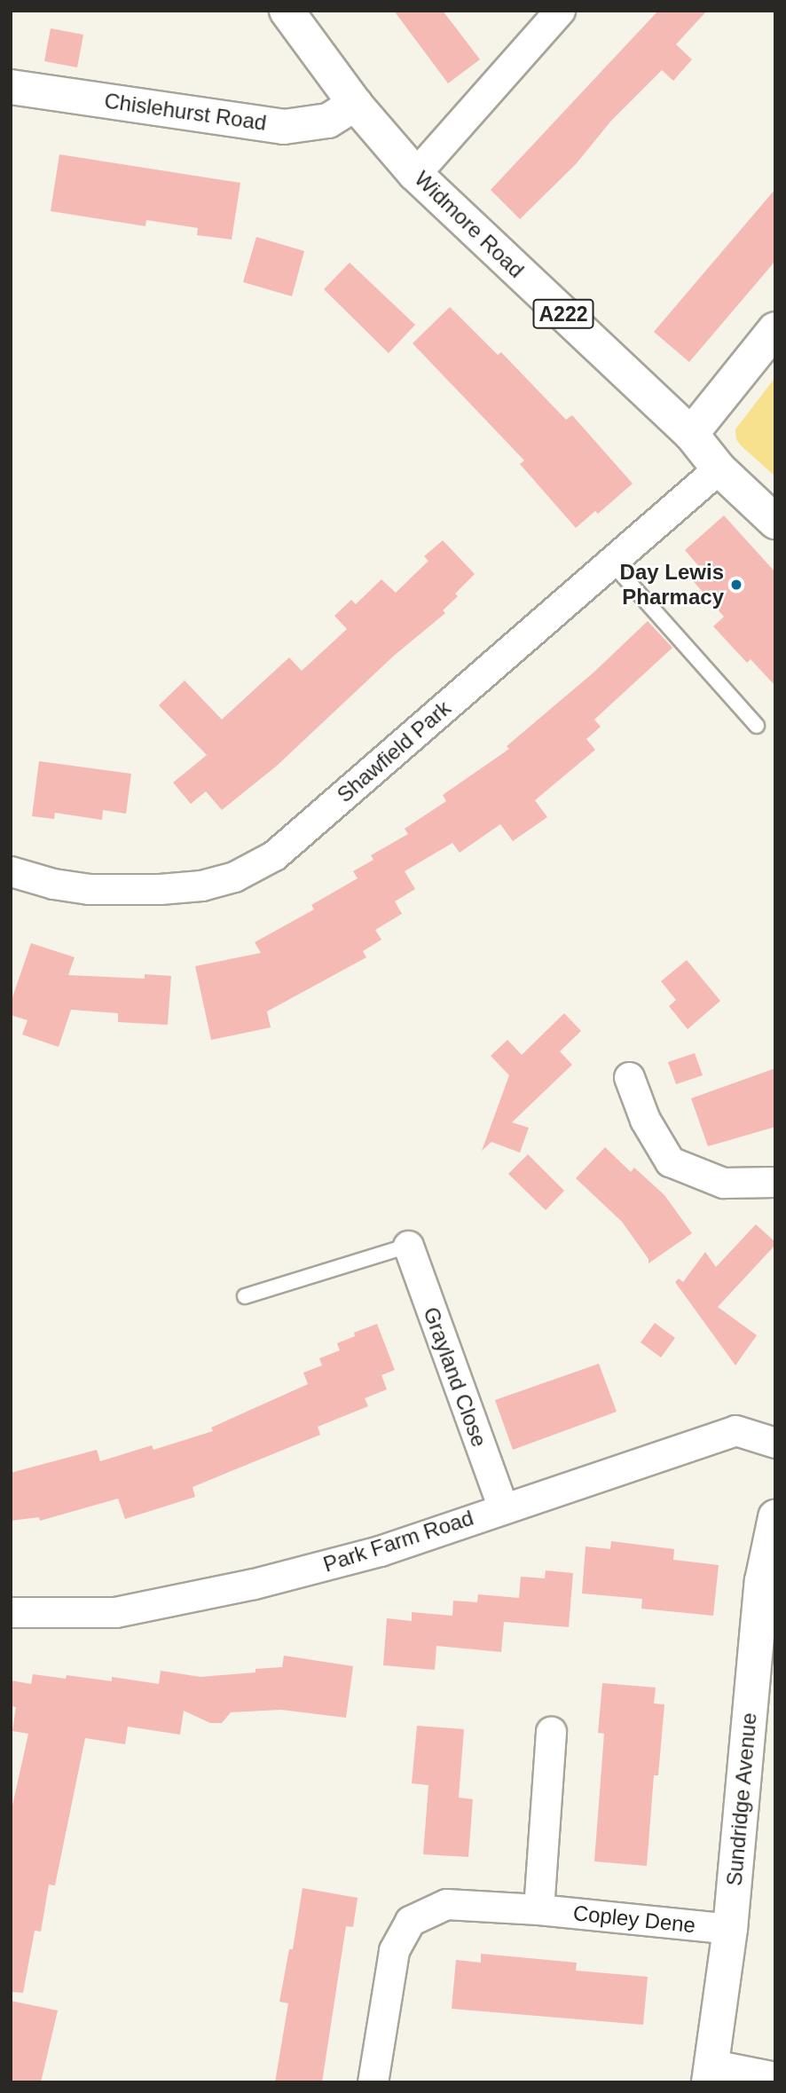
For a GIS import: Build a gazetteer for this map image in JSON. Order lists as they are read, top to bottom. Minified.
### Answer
{"streets":{"main road":["Chislehurst Road","Widmore Road","A222","Sundridge Avenue"],"street":["Shawfield Park","Grayland Close","Park Farm Road","Copley Dene"]},"crossings":[["Chislehurst Road","Widmore Road"],["Chislehurst Road","A222"],["Widmore Road","A222"],["Widmore Road","Shawfield Park"],["Grayland Close","Park Farm Road"],["Sundridge Avenue","Copley Dene"]],"places":["Day Lewis Pharmacy"]}
